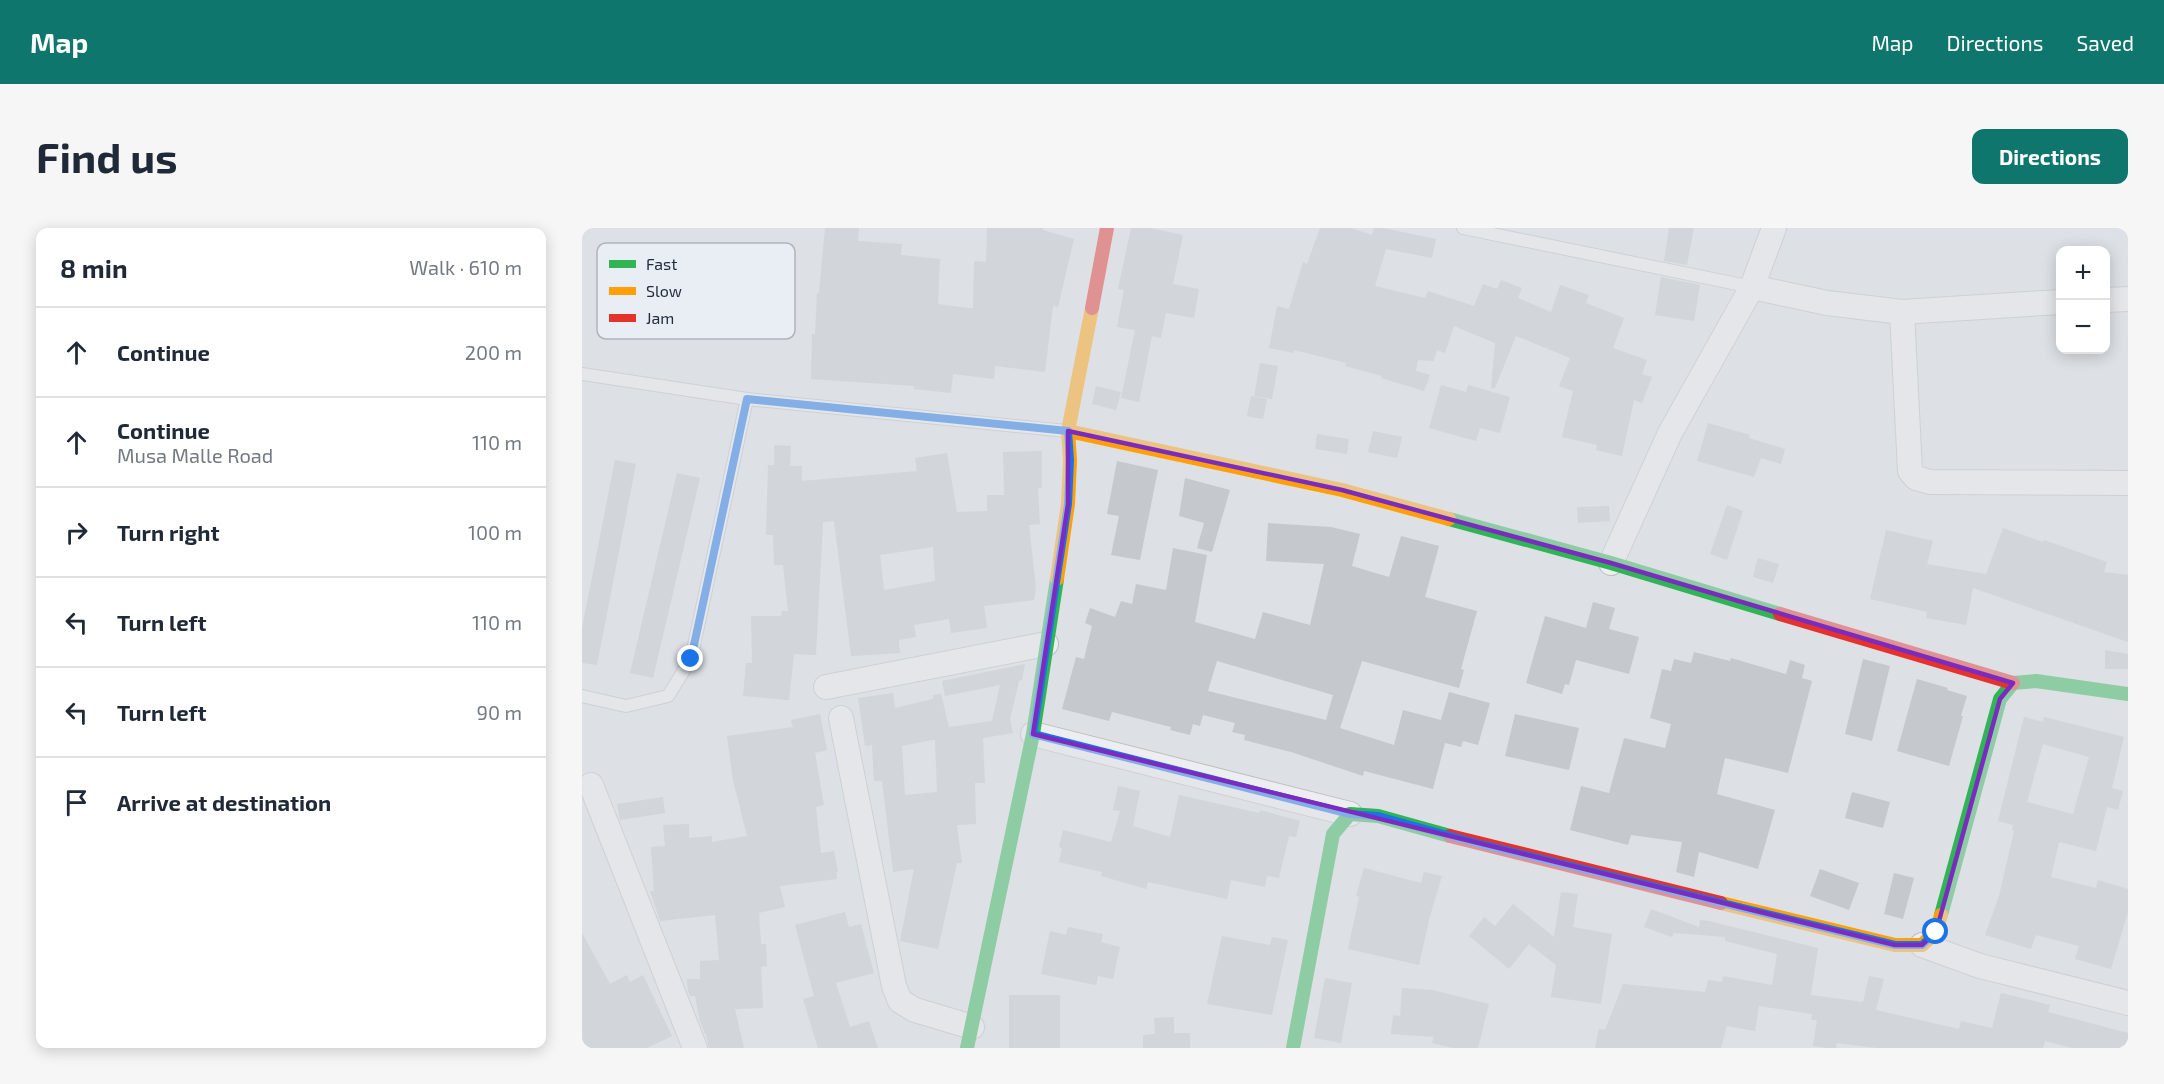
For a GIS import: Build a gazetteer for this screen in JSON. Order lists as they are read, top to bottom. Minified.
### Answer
{"legend":["Fast","Slow","Jam"],"page":{"header":"Map","nav":["Map","Directions","Saved"],"buttons":"Directions","title":"Find us","heading":["8 min","Walk · 610 m"],"map_buttons":["+","−"],"list":[["Continue","200 m"],["Continue","Musa Malle Road","110 m"],["Turn right","100 m"],["Turn left","110 m"],["Turn left","90 m"],"Arrive at destination"]}}
